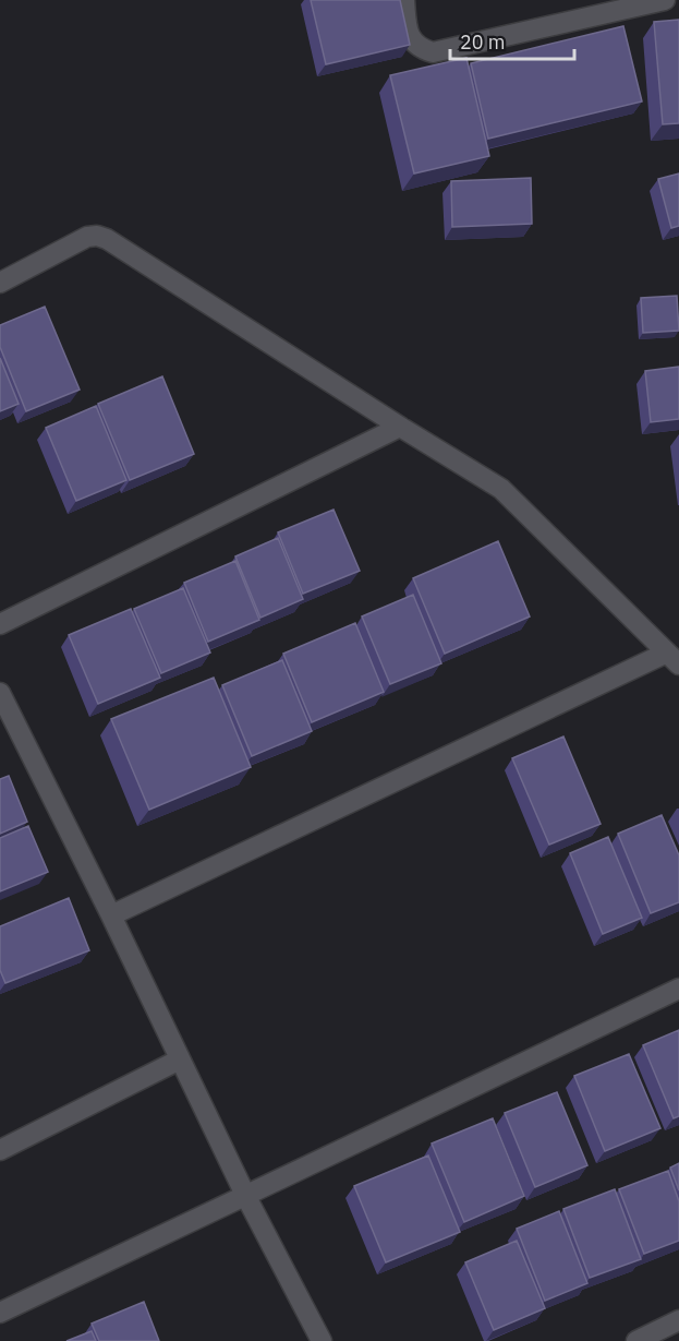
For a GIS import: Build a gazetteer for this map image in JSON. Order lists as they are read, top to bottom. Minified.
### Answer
{"scale_bar":"20 m"}
